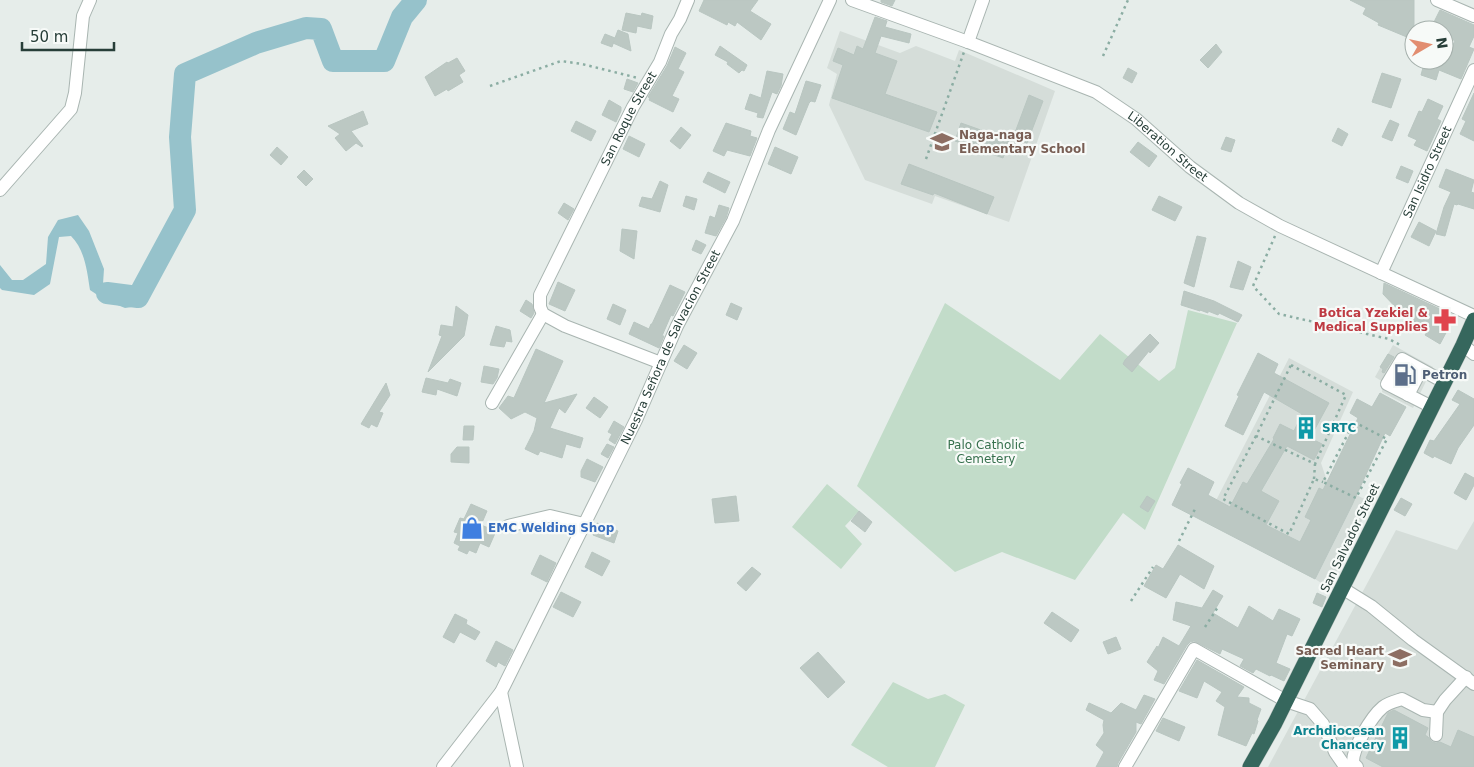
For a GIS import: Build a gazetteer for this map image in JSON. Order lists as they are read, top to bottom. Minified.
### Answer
{"streets":{"highway":["San Salvador Street"],"street":["San Roque Street","Liberation Street","San Isidro Street","Nuestra Señora de Salvacion Street"]},"crossings":[["Liberation Street","San Isidro Street"],["Liberation Street","San Salvador Street"]],"parks":["Palo Catholic Cemetery"],"places":{"school or university":["Naga-naga Elementary School","Sacred Heart Seminary"],"pharmacy":["Botica Yzekiel & Medical Supplies"],"fuel station":["Petron"],"building":["SRTC","Archdiocesan Chancery"],"shop":["EMC Welding Shop"]},"scale_bar":"50 m","north":"right"}
